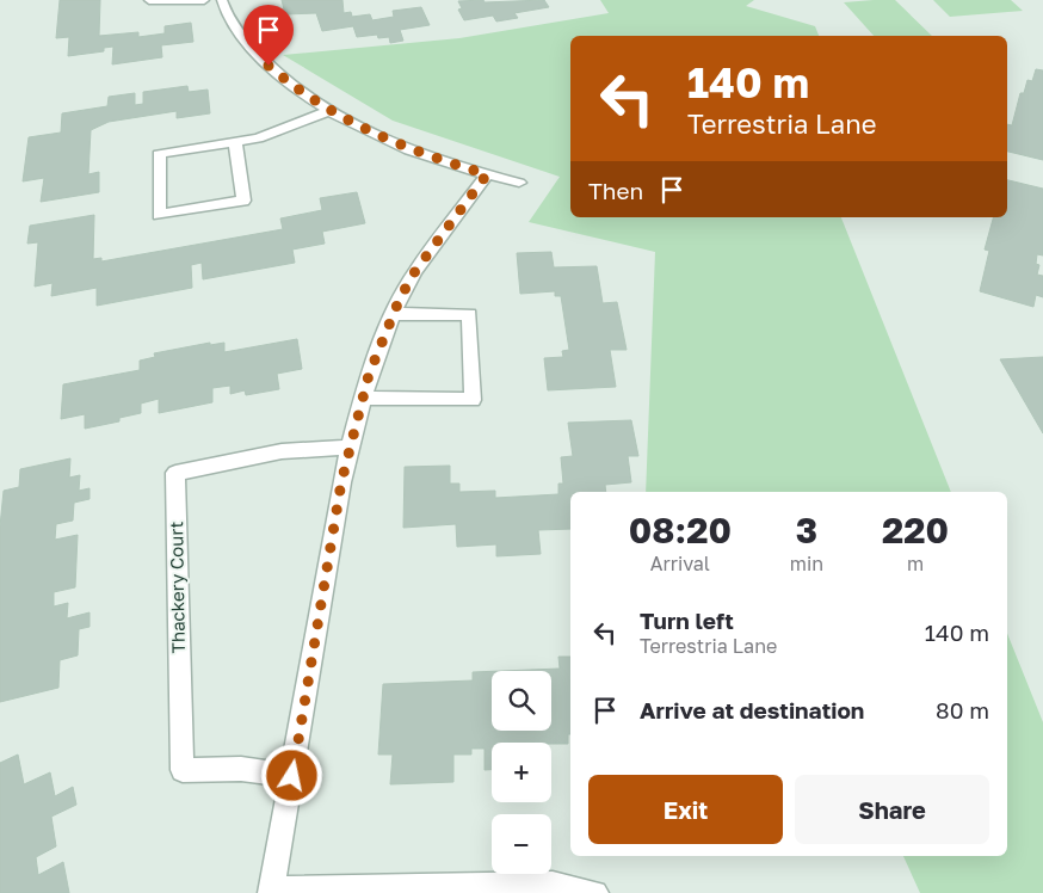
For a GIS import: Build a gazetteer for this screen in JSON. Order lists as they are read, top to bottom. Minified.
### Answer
{"streets":{"street":["Thackery Court"]},"page":{"turn":["140 m","Terrestria Lane"],"then":"Then","eta":["08:20","Arrival","3","min","220","m"],"list":[{"name":"Turn left","note":"Terrestria Lane","value":"140 m"},{"name":"Arrive at destination","value":"80 m"}],"map_buttons":["+","−"],"buttons":["Exit","Share"]}}
